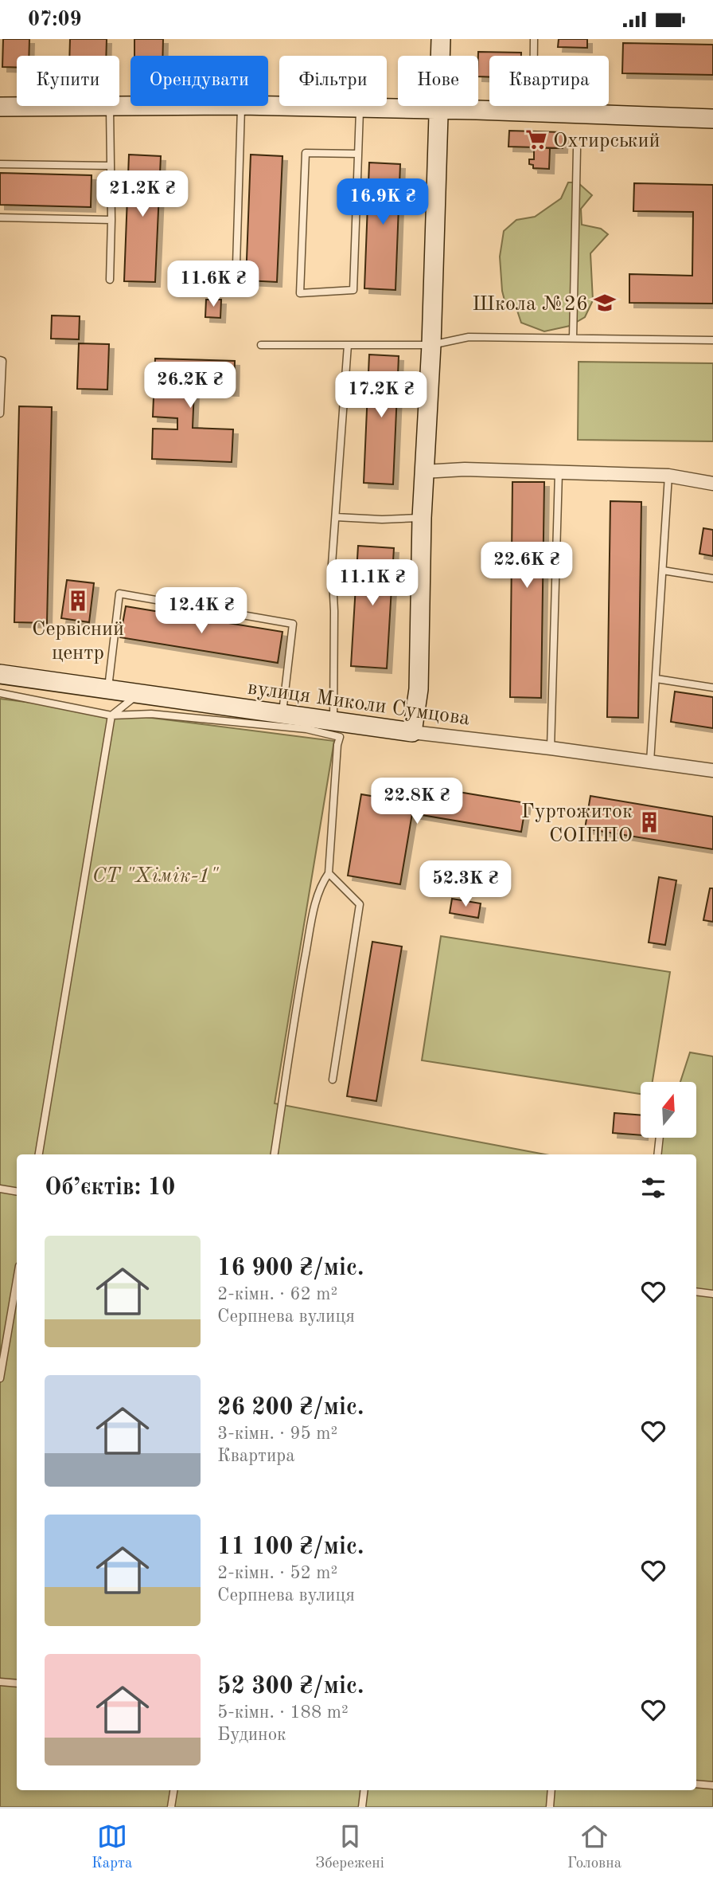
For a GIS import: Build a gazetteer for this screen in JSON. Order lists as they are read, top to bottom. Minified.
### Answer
{"streets":{"street":["вулиця Миколи Сумцова"]},"parks":["СТ \"Хімік-1\""],"places":{"supermarket":["Охтирський"],"school or university":["Школа №26"],"building":["Сервісний центр","Гуртожиток СОІППО"]},"north":"top","page":{"status":"07:09","chip":["Купити","Орендувати","Фільтри","Нове","Квартира"],"price":["21.2K ₴","16.9K ₴","11.6K ₴","26.2K ₴","17.2K ₴","22.6K ₴","11.1K ₴","12.4K ₴","22.8K ₴","52.3K ₴"],"heading":"Об’єктів: 10","list":[{"name":"16 900 ₴/міс.","note":"2-кімн. · 62 m² · Серпнева вулиця"},{"name":"26 200 ₴/міс.","note":"3-кімн. · 95 m² · Квартира"},{"name":"11 100 ₴/міс.","note":"2-кімн. · 52 m² · Серпнева вулиця"},{"name":"52 300 ₴/міс.","note":"5-кімн. · 188 m² · Будинок"}],"tabs":["Карта","Збережені","Головна"]}}
